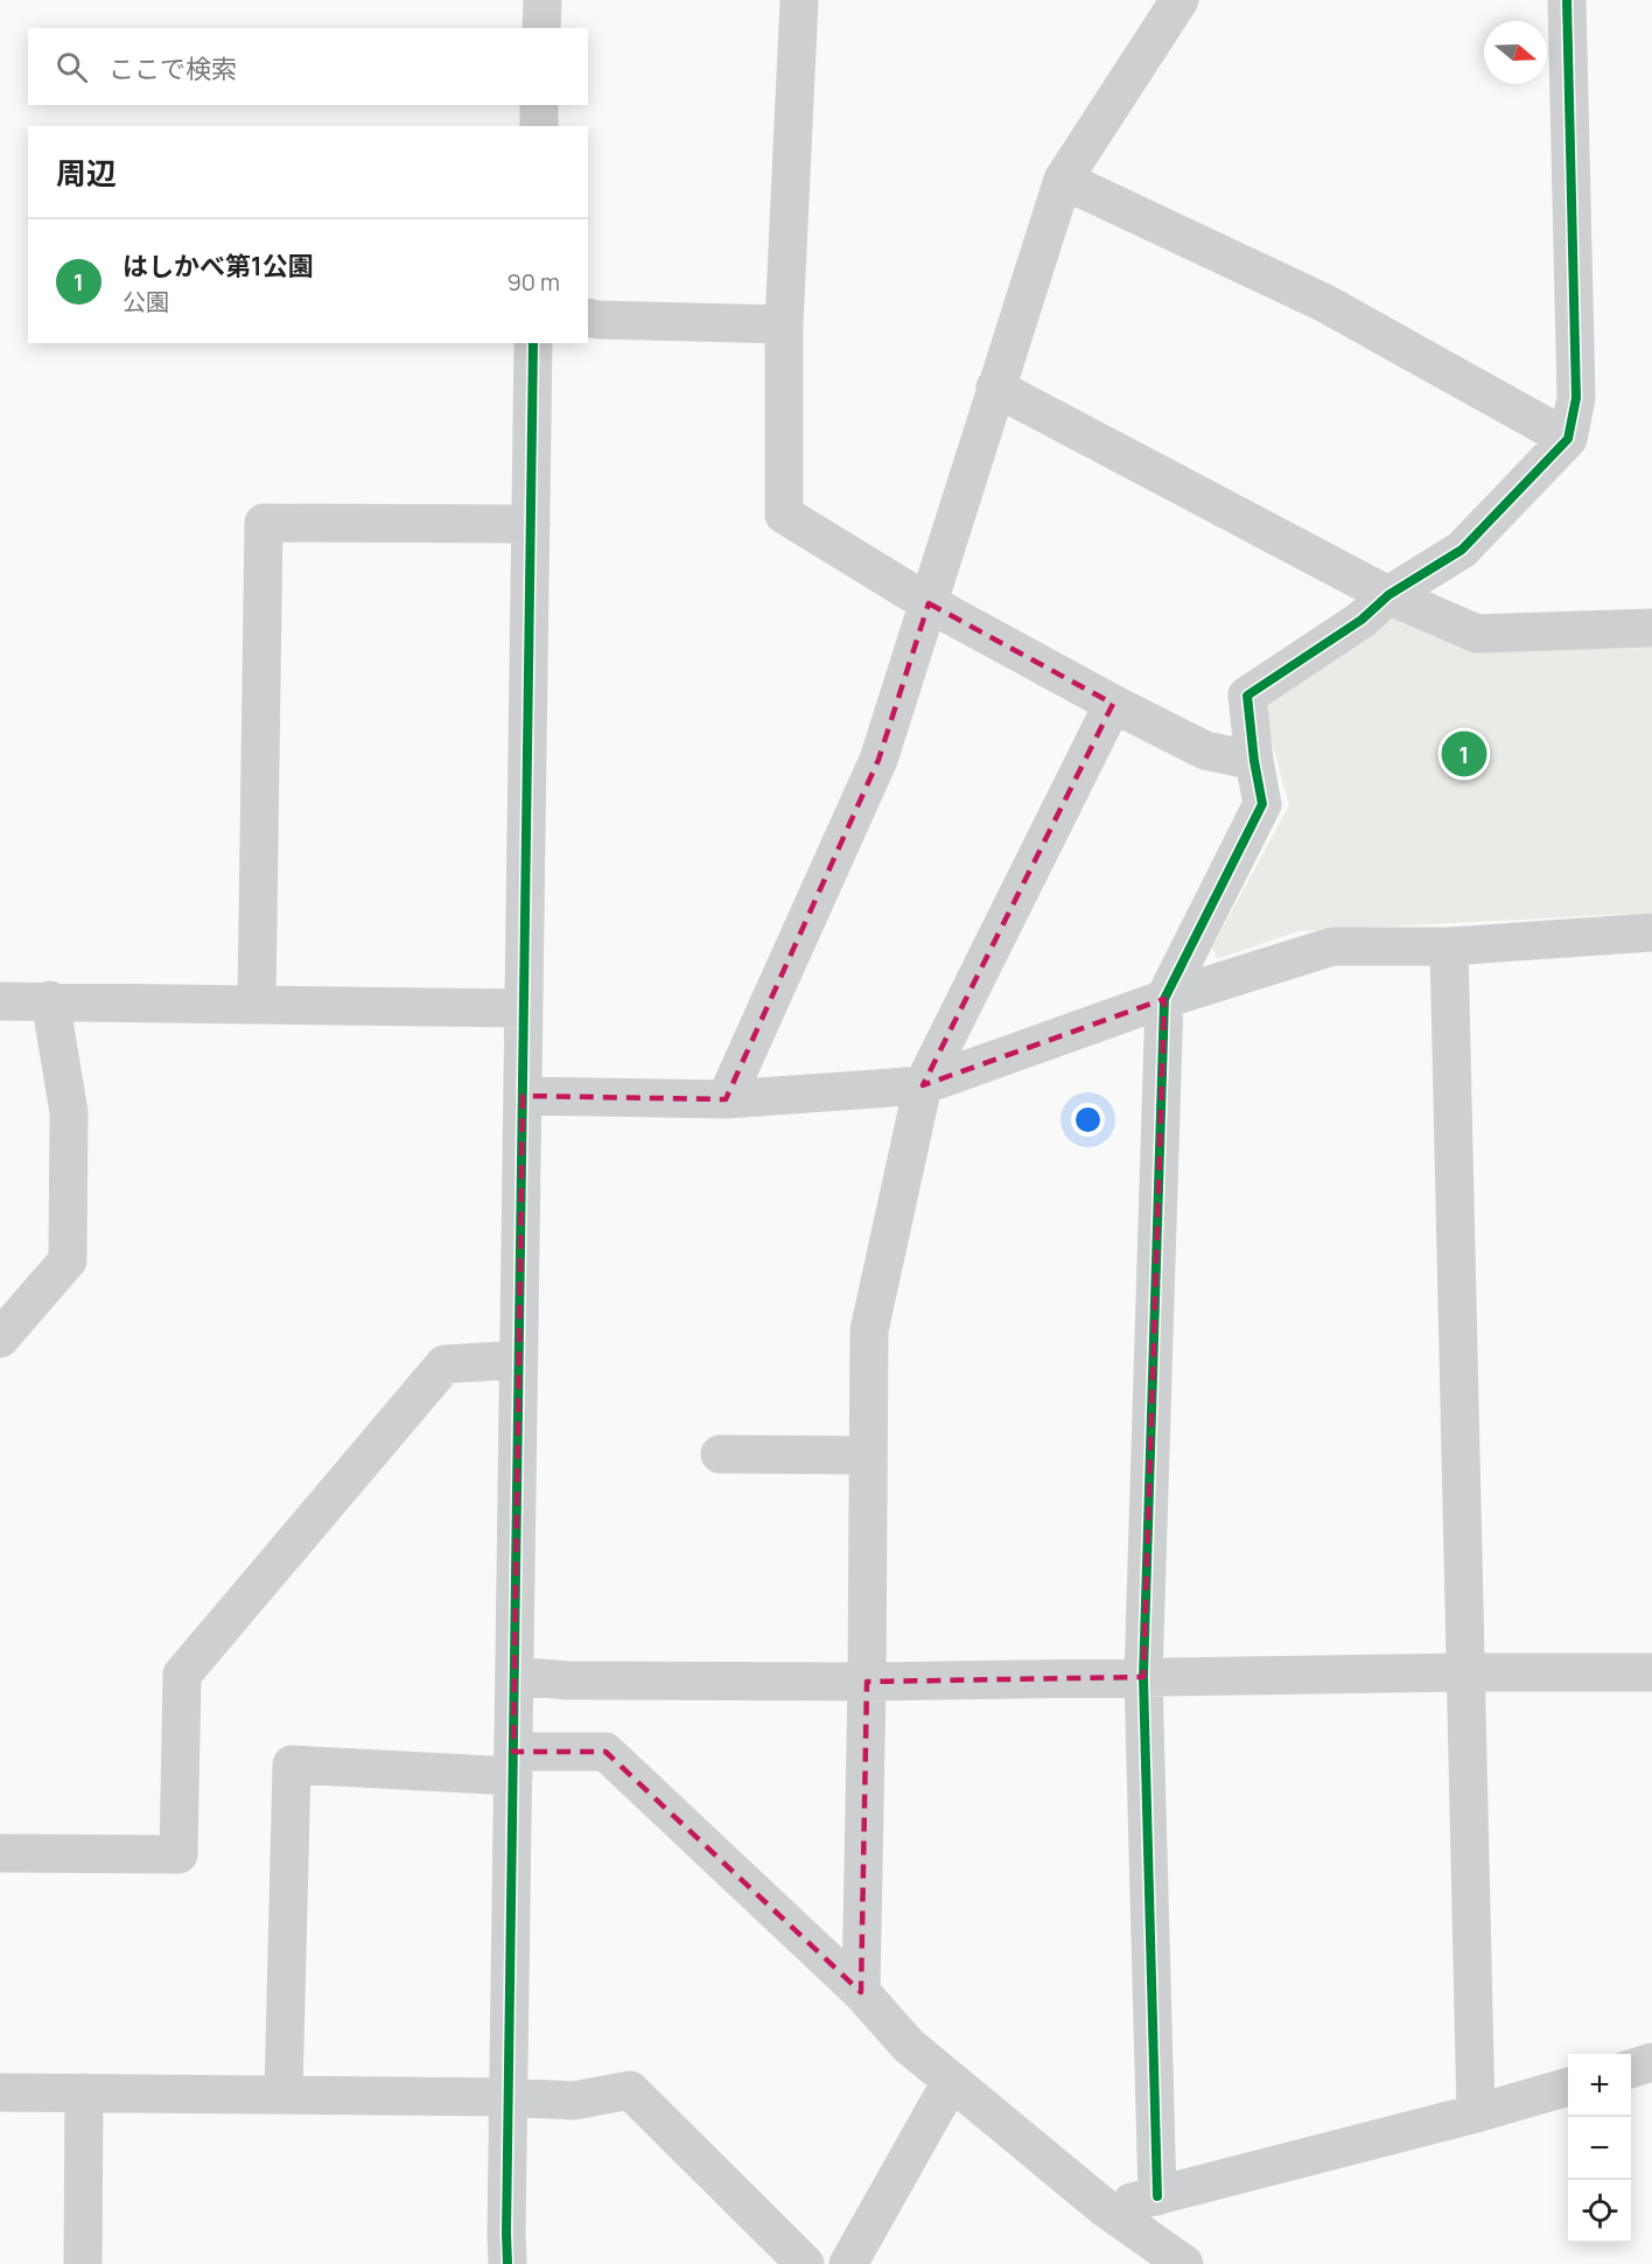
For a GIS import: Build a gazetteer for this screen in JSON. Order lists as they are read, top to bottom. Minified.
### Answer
{"north":"right","page":{"search":"ここで検索","heading":"周辺","list":[{"mark":"1","name":"はしかべ第1公園","note":"公園","value":"90 m"}],"pins":"1","map_buttons":["+","−"]}}
